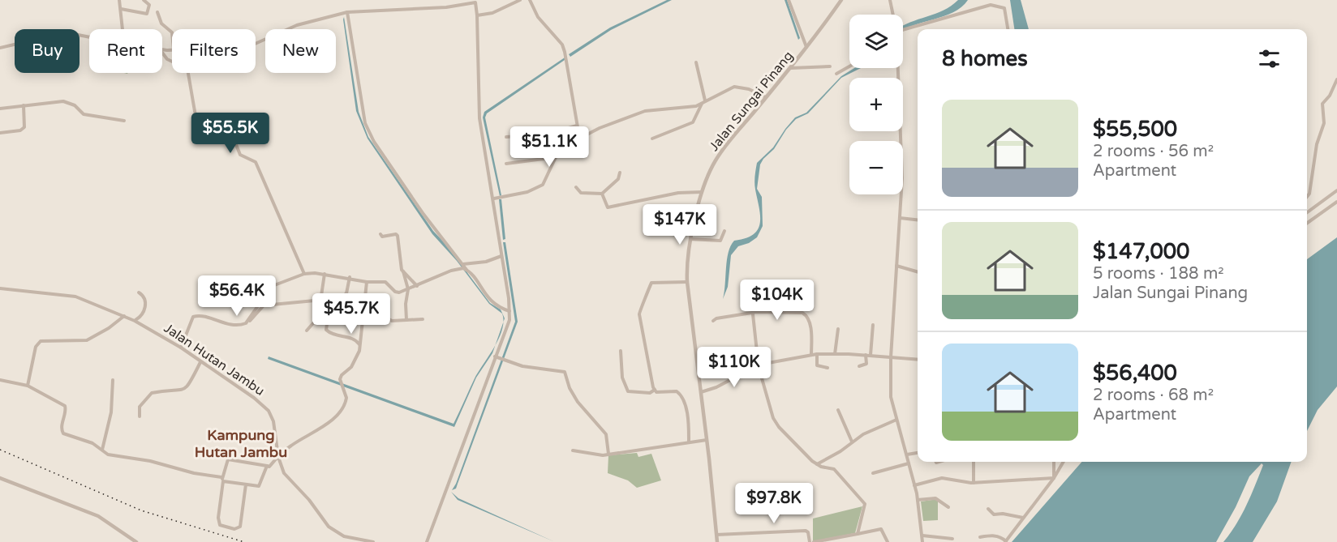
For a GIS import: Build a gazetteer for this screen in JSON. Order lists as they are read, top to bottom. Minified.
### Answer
{"streets":{"street":["Jalan Sungai Pinang","Jalan Hutan Jambu"]},"districts":["Kampung Hutan Jambu"],"page":{"map_buttons":["+","−"],"chip":["Buy","Rent","Filters","New"],"heading":"8 homes","list":[{"name":"$55,500","note":"2 rooms · 56 m² · Apartment"},{"name":"$147,000","note":"5 rooms · 188 m² · Jalan Sungai Pinang"},{"name":"$56,400","note":"2 rooms · 68 m² · Apartment"}],"price":["$55.5K","$51.1K","$147K","$56.4K","$104K","$45.7K","$110K","$97.8K"]}}
